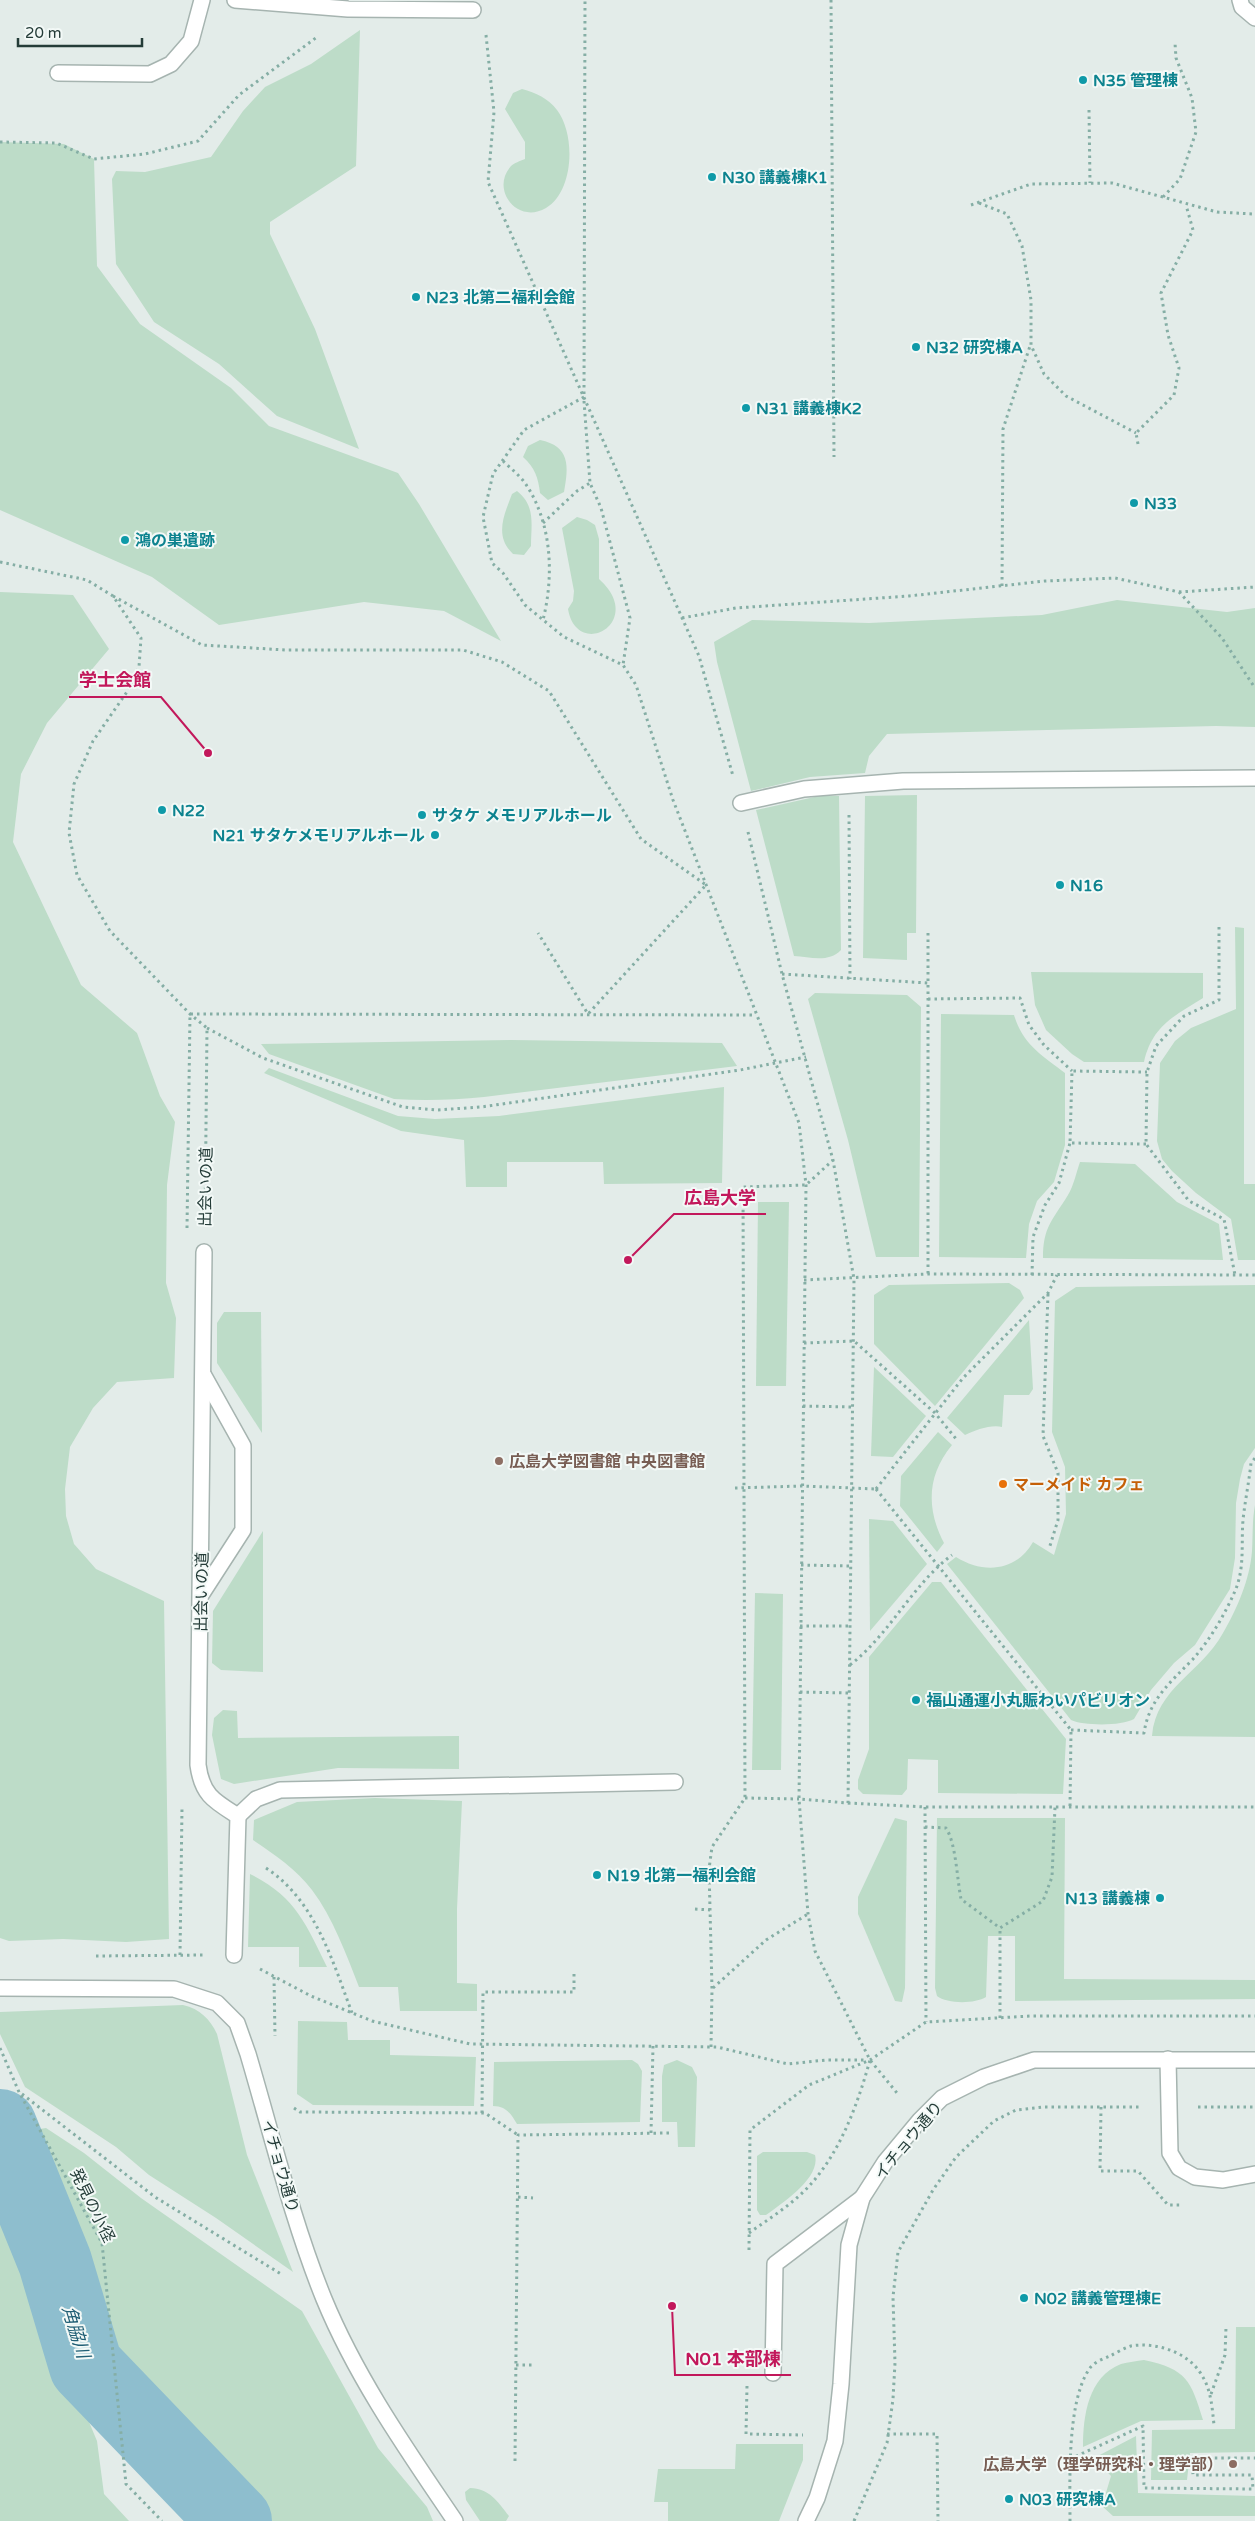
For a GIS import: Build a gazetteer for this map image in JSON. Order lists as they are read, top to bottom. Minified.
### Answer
{"streets":{"lane":["出会いの道","イチョウ通り"],"path":["発見の小径"]},"water":["角脇川"],"places":["N35 管理棟","N30 講義棟K1","N23 北第二福利会館","N32 研究棟A","N31 講義棟K2","N33","鴻の巣遺跡","学士会館","N22","サタケ メモリアルホール","N21 サタケメモリアルホール","N16","広島大学","広島大学図書館 中央図書館","マーメイド カフェ","福山通運小丸賑わいパビリオン","N19 北第一福利会館","N13 講義棟","N02 講義管理棟E","N01 本部棟","広島大学（理学研究科・理学部）","N03 研究棟A"],"scale_bar":"20 m"}
